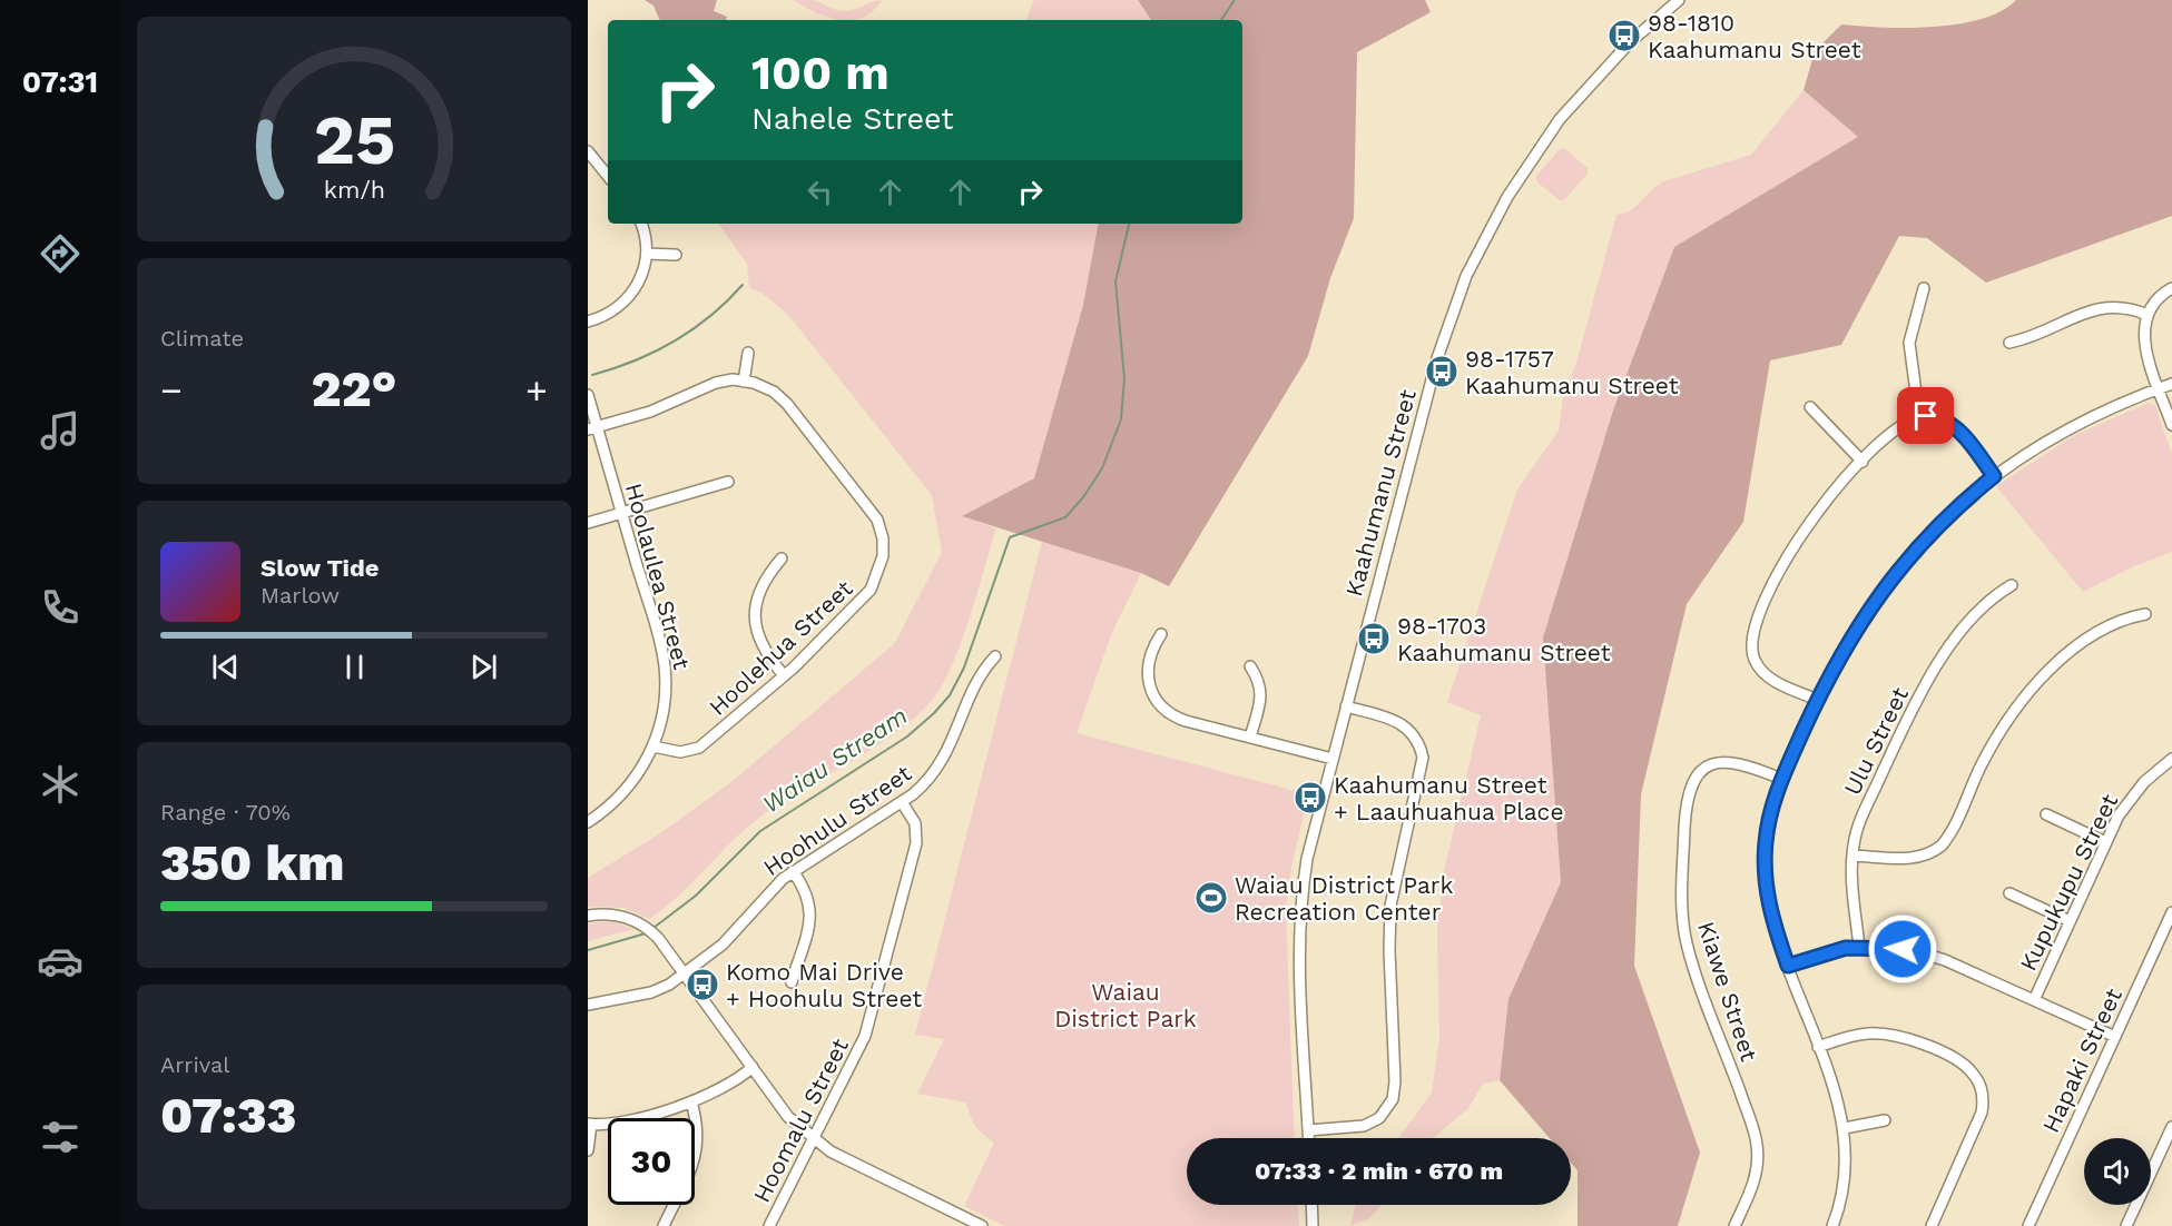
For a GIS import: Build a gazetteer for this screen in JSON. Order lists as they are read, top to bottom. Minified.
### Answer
{"streets":{"street":["Kaahumanu Street","Hoolaulea Street","Hoolehua Street","Ulu Street","Hoohulu Street","Kupukupu Street","Kiawe Street","Hapaki Street","Hoomalu Street"]},"crossings":[["Hoolaulea Street","Hoolehua Street"],["Hoohulu Street","Hoomalu Street"]],"water":["Waiau Stream"],"parks":["Waiau District Park"],"places":{"bus stop":["98-1810 Kaahumanu Street","98-1757 Kaahumanu Street","98-1703 Kaahumanu Street","Kaahumanu Street + Laauhuahua Place","Komo Mai Drive + Hoohulu Street"],"sports":["Waiau District Park Recreation Center"]},"page":{"tabs":"07:31","turn":["100 m","Nahele Street"],"tile":["Climate",["Range · 70%","350 km"],["Arrival","07:33"]],"heat":["−","22°","+"],"song":["Slow Tide","Marlow"],"limit":"30","trip":"07:33 · 2 min · 670 m","gauge":["25","km/h"]}}
